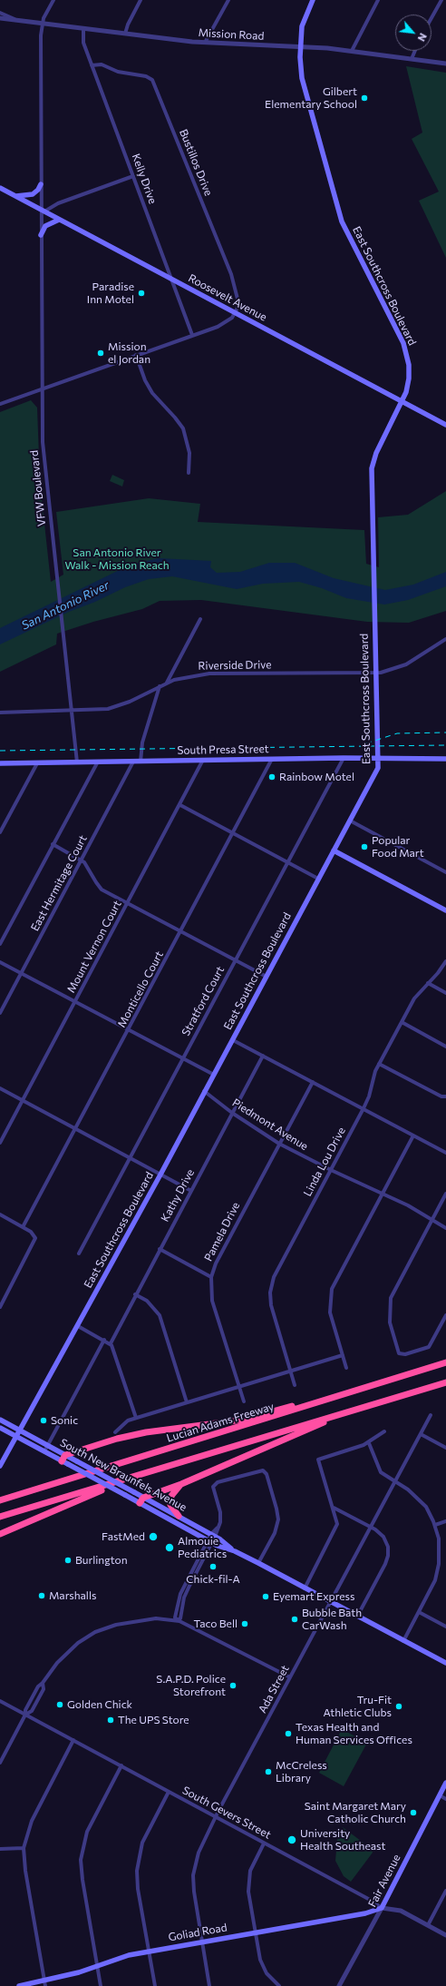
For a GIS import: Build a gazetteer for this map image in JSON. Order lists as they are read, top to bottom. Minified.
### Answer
{"streets":{"highway":["Lucian Adams Freeway"],"main road":["East Southcross Boulevard","Roosevelt Avenue","South Presa Street","South New Braunfels Avenue","Fair Avenue","Goliad Road"],"street":["Mission Road","Bustillos Drive","Kelly Drive","VFW Boulevard","Riverside Drive","East Hermitage Court","Mount Vernon Court","Monticello Court","Stratford Court","Piedmont Avenue","Linda Lou Drive","Kathy Drive","Pamela Drive","Ada Street","South Gevers Street"]},"crossings":[["Mission Road","Kelly Drive"],["Mission Road","East Southcross Boulevard"],["Mission Road","VFW Boulevard"],["Bustillos Drive","Kelly Drive"],["Bustillos Drive","Roosevelt Avenue"],["Kelly Drive","Roosevelt Avenue"],["East Southcross Boulevard","Roosevelt Avenue"],["East Southcross Boulevard","Riverside Drive"],["East Southcross Boulevard","South Presa Street"],["East Southcross Boulevard","Piedmont Avenue"],["East Southcross Boulevard","South New Braunfels Avenue"],["Roosevelt Avenue","VFW Boulevard"],["VFW Boulevard","Riverside Drive"],["VFW Boulevard","South Presa Street"],["South Presa Street","East Hermitage Court"],["South Presa Street","Mount Vernon Court"],["South Presa Street","Monticello Court"],["South Presa Street","Stratford Court"],["Piedmont Avenue","Linda Lou Drive"],["Piedmont Avenue","Kathy Drive"],["Piedmont Avenue","Pamela Drive"],["South New Braunfels Avenue","Ada Street"],["Ada Street","South Gevers Street"],["Ada Street","Goliad Road"],["South Gevers Street","Fair Avenue"],["South Gevers Street","Goliad Road"],["Fair Avenue","Goliad Road"]],"water":["San Antonio River"],"parks":["San Antonio River Walk - Mission Reach"],"places":["Gilbert Elementary School","Paradise Inn Motel","Mission el Jordan","Rainbow Motel","Popular Food Mart","Sonic","FastMed","Almouie Pediatrics","Burlington","Chick-fil-A","Marshalls","Eyemart Express","Bubble Bath CarWash","Taco Bell","S.A.P.D. Police Storefront","Golden Chick","Tru-Fit Athletic Clubs","The UPS Store","Texas Health and Human Services Offices","McCreless Library","Saint Margaret Mary Catholic Church","University Health Southeast"],"north":"bottom right"}
